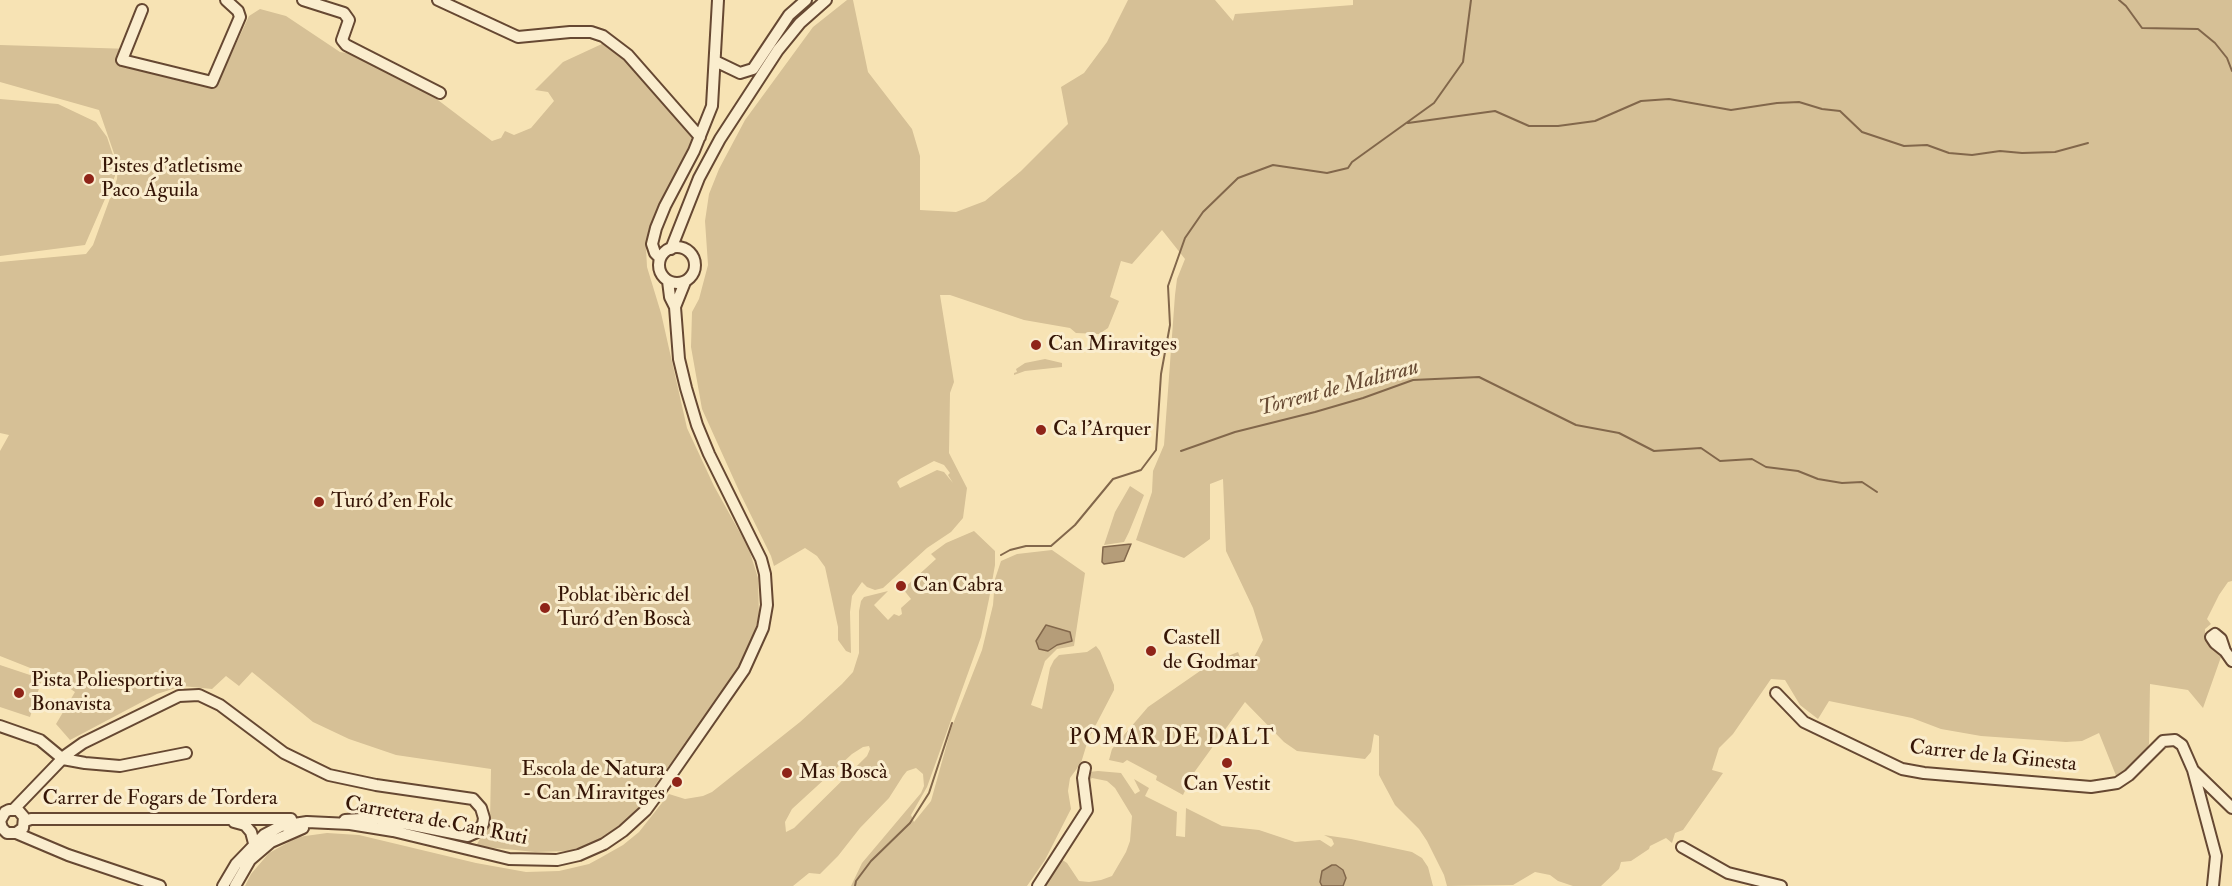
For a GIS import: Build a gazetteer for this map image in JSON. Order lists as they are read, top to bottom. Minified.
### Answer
{"streets":{"street":["Carrer de la Ginesta","Carrer de Fogars de Tordera","Carretera de Can Ruti"]},"crossings":[["Carrer de Fogars de Tordera","Carretera de Can Ruti"]],"districts":["POMAR DE DALT"],"water":["Torrent de Malitrau"],"places":["Pistes d'atletisme Paco Águila","Can Miravitges","Ca l'Arquer","Turó d'en Folc","Can Cabra","Poblat ibèric del Turó d'en Boscà","Castell de Godmar","Pista Poliesportiva Bonavista","Can Vestit","Mas Boscà","Escola de Natura - Can Miravitges"]}
